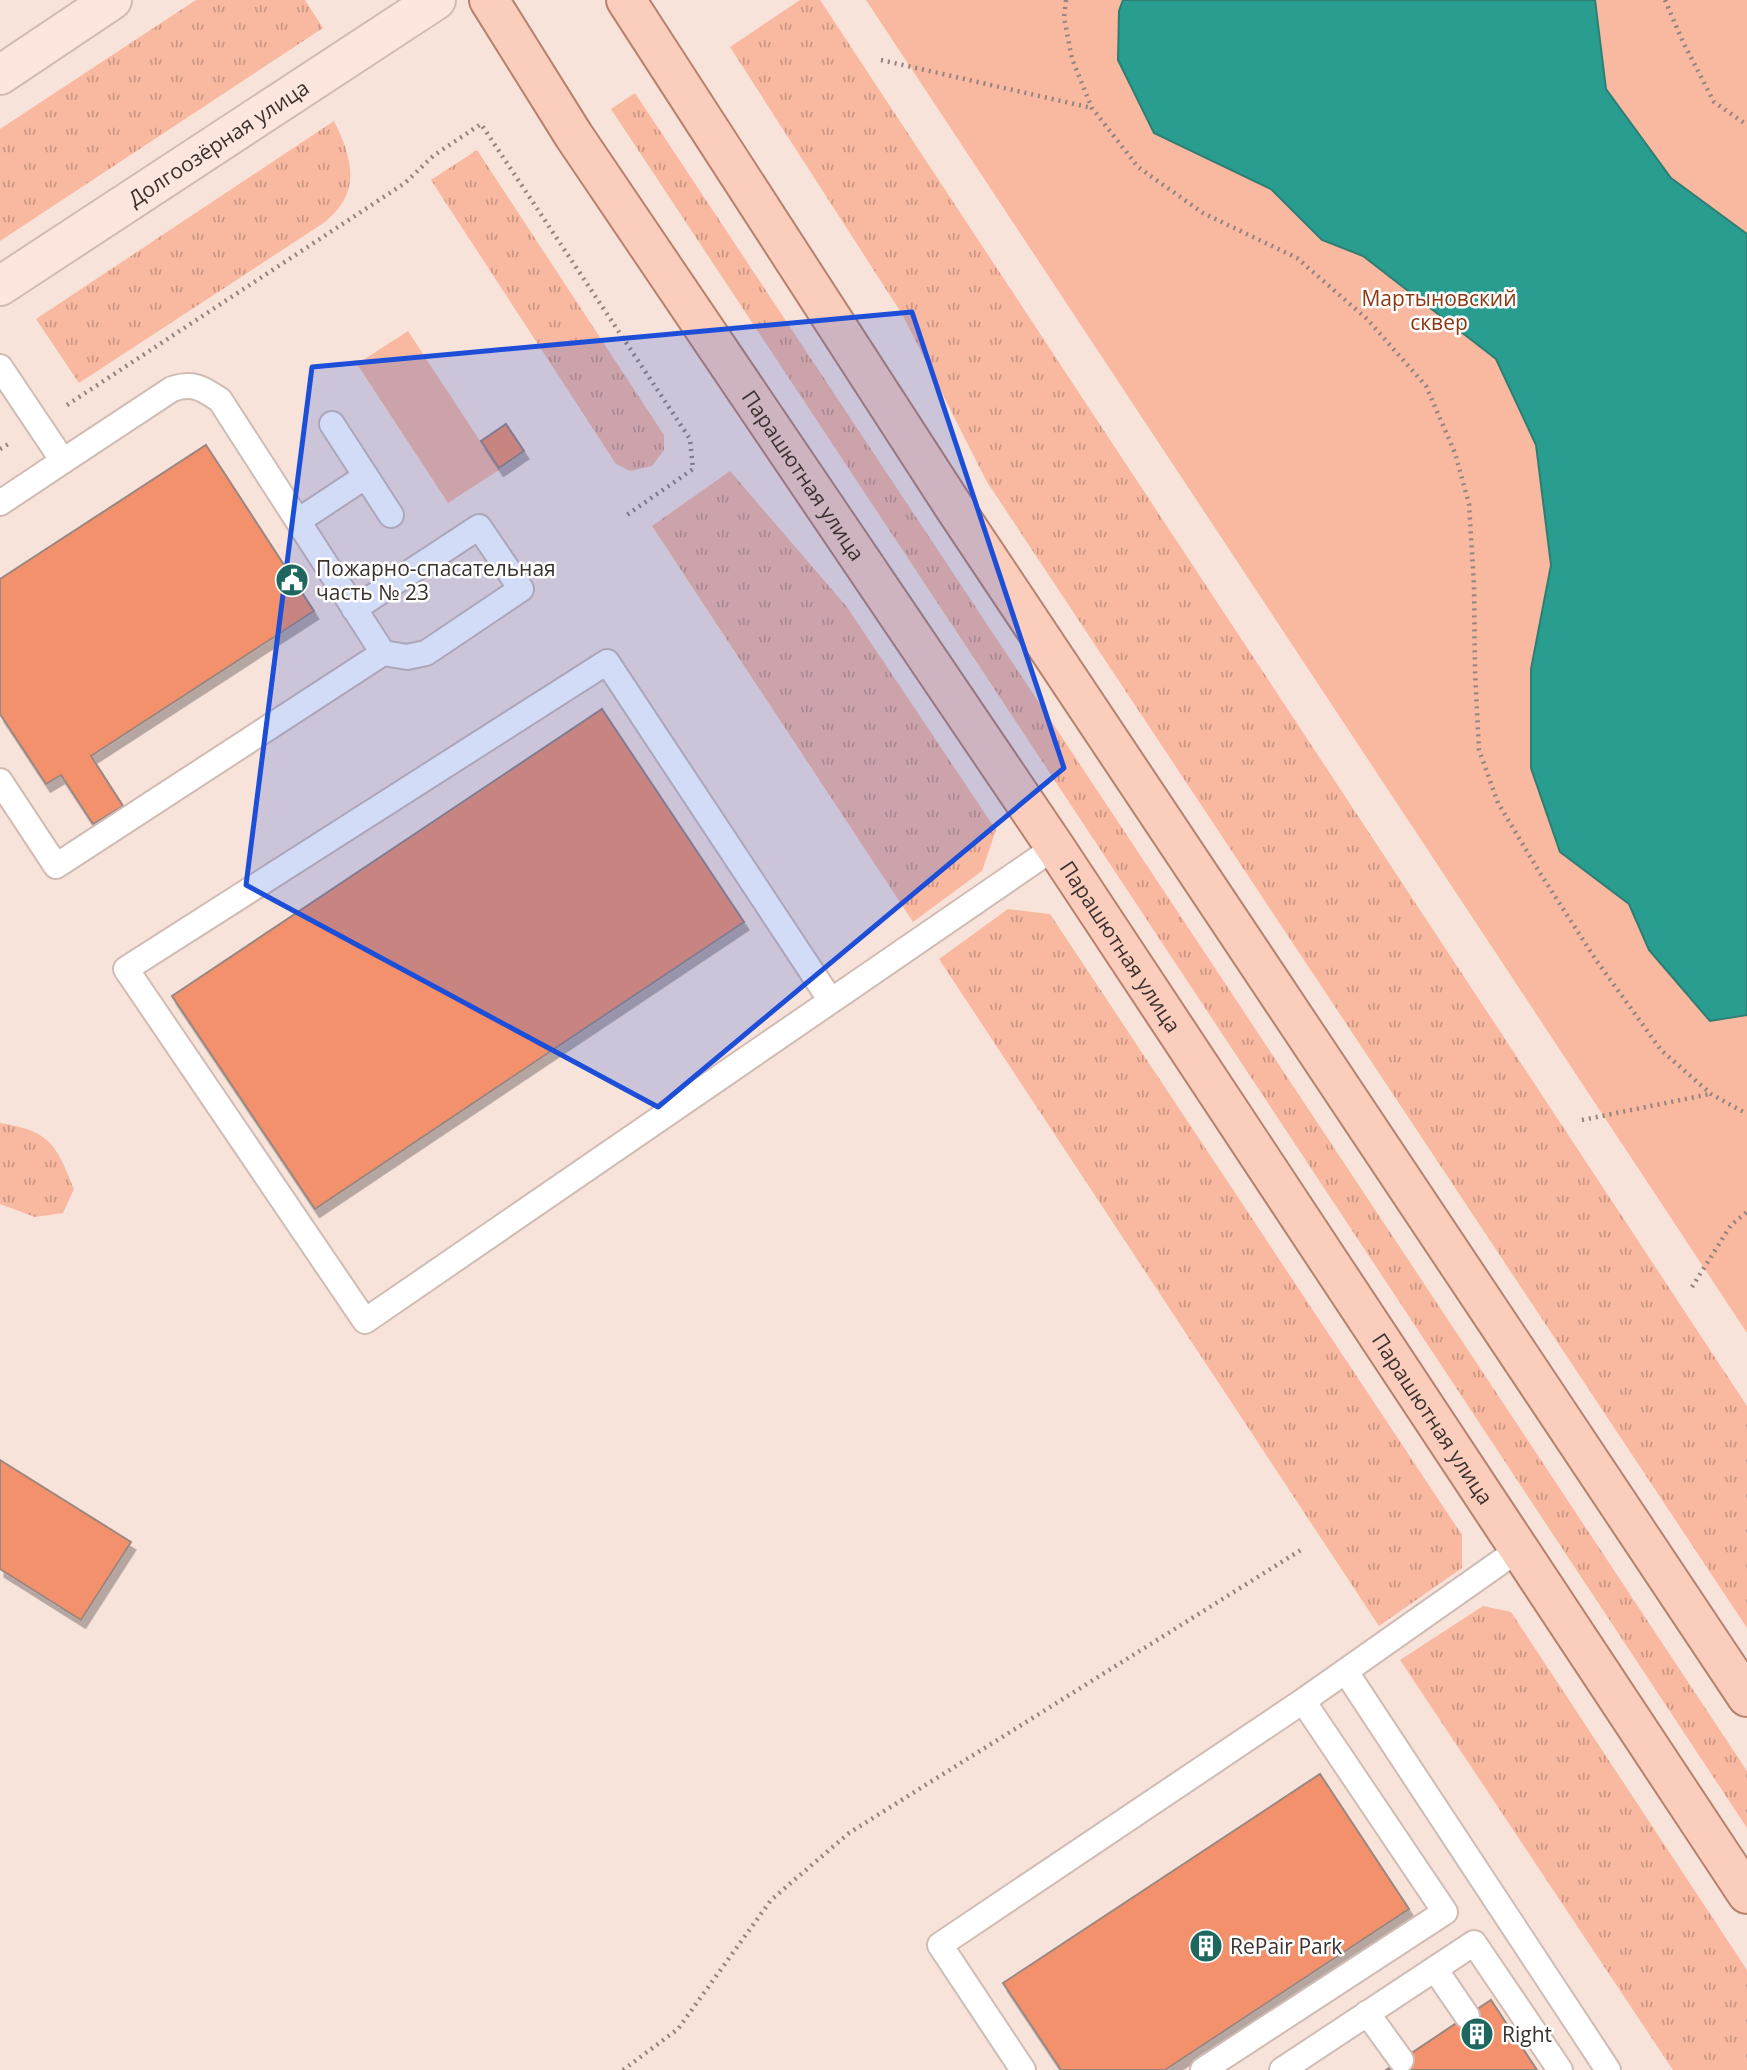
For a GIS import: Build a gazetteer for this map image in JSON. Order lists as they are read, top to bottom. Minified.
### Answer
{"streets":{"main road":["Долгоозёрная улица","Парашютная улица"]},"parks":["Мартыновский сквер"],"places":{"public building":["Пожарно-спасательная часть № 23"],"building":["RePair Park","Right"]}}
